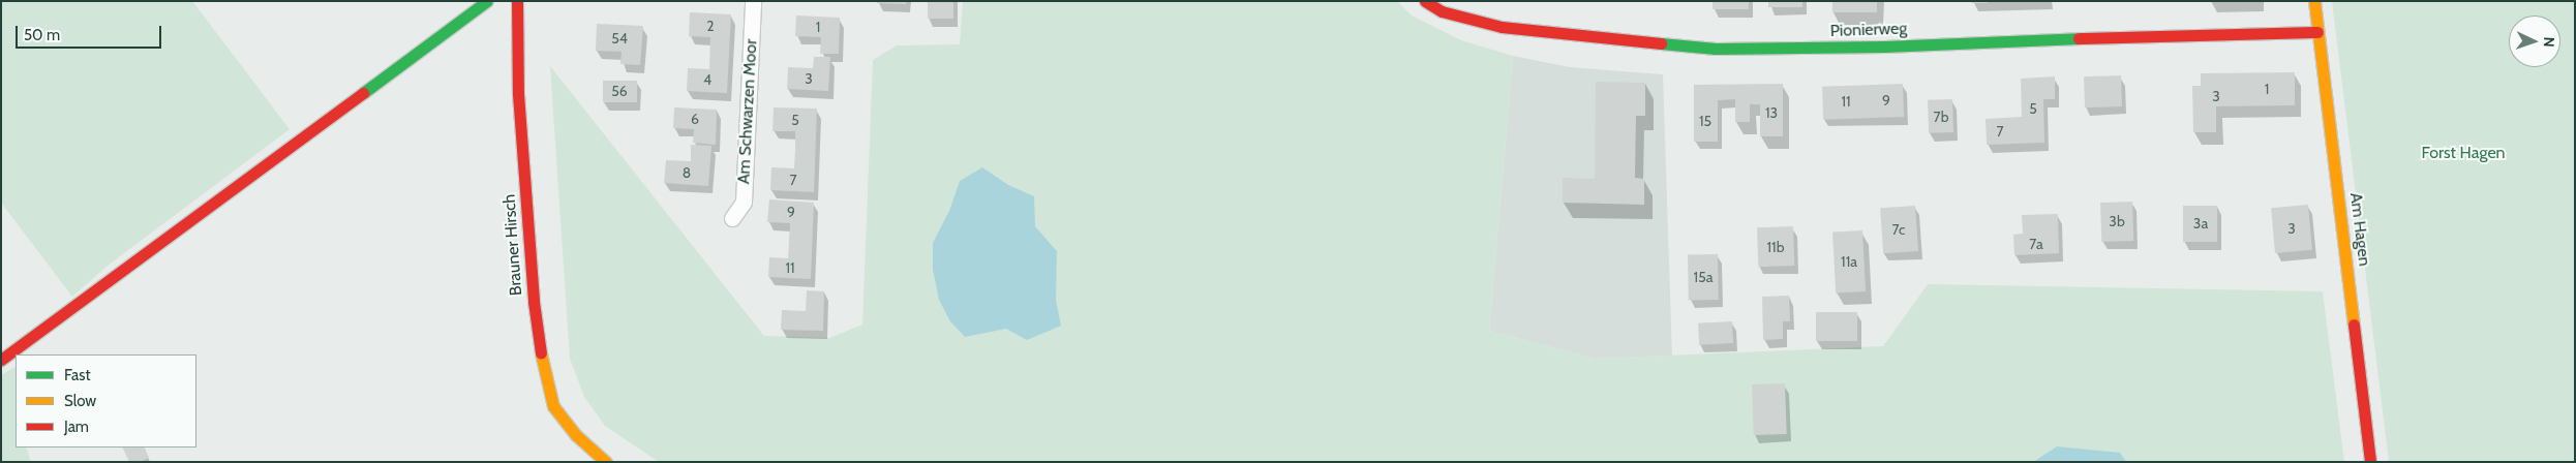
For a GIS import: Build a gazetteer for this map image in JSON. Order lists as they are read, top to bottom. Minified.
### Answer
{"streets":{"street":["Pionierweg","Am Schwarzen Moor","Am Hagen","Brauner Hirsch"]},"crossings":[["Pionierweg","Am Hagen"]],"parks":["Forst Hagen"],"house_numbers":["2","1","54","3","4","1","56","3","9","11","5","13","7b","6","5","15","7","8","7","9","3b","3a","3","7c","7a","11b","11a","11","15a"],"legend":["Fast","Slow","Jam"],"scale_bar":"50 m","north":"right"}
